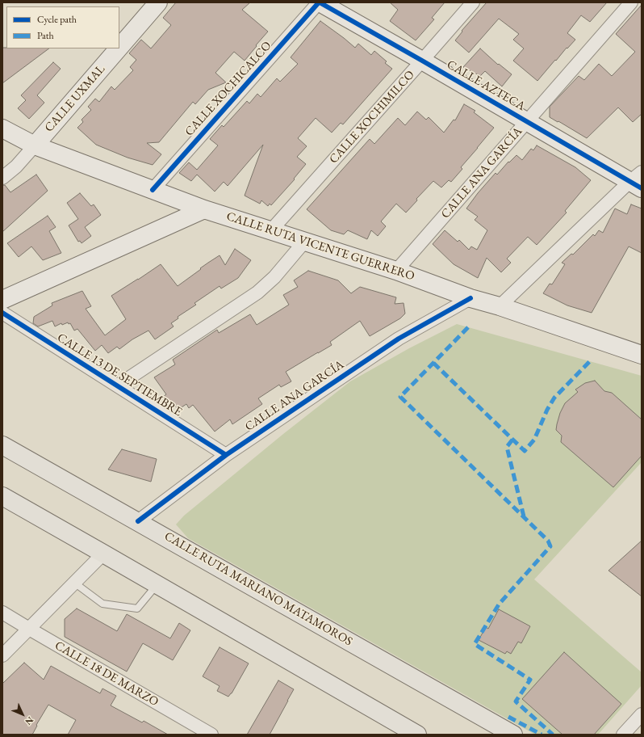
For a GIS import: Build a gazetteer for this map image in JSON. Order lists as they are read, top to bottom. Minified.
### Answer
{"streets":{"main road":["CALLE AZTECA","CALLE UXMAL","CALLE RUTA VICENTE GUERRERO","CALLE RUTA MARIANO MATAMOROS"],"street":["CALLE XOCHICALCO","CALLE XOCHIMILCO","CALLE ANA GARCÍA","CALLE 13 DE SEPTIEMBRE","CALLE 18 DE MARZO"]},"crossings":[["CALLE AZTECA","CALLE XOCHICALCO"],["CALLE AZTECA","CALLE XOCHIMILCO"],["CALLE AZTECA","CALLE ANA GARCÍA"],["CALLE XOCHICALCO","CALLE RUTA VICENTE GUERRERO"],["CALLE UXMAL","CALLE RUTA VICENTE GUERRERO"],["CALLE XOCHIMILCO","CALLE RUTA VICENTE GUERRERO"],["CALLE ANA GARCÍA","CALLE RUTA VICENTE GUERRERO"],["CALLE ANA GARCÍA","CALLE 13 DE SEPTIEMBRE"],["CALLE ANA GARCÍA","CALLE RUTA MARIANO MATAMOROS"]],"legend":["Cycle path","Path"],"north":"bottom right"}
